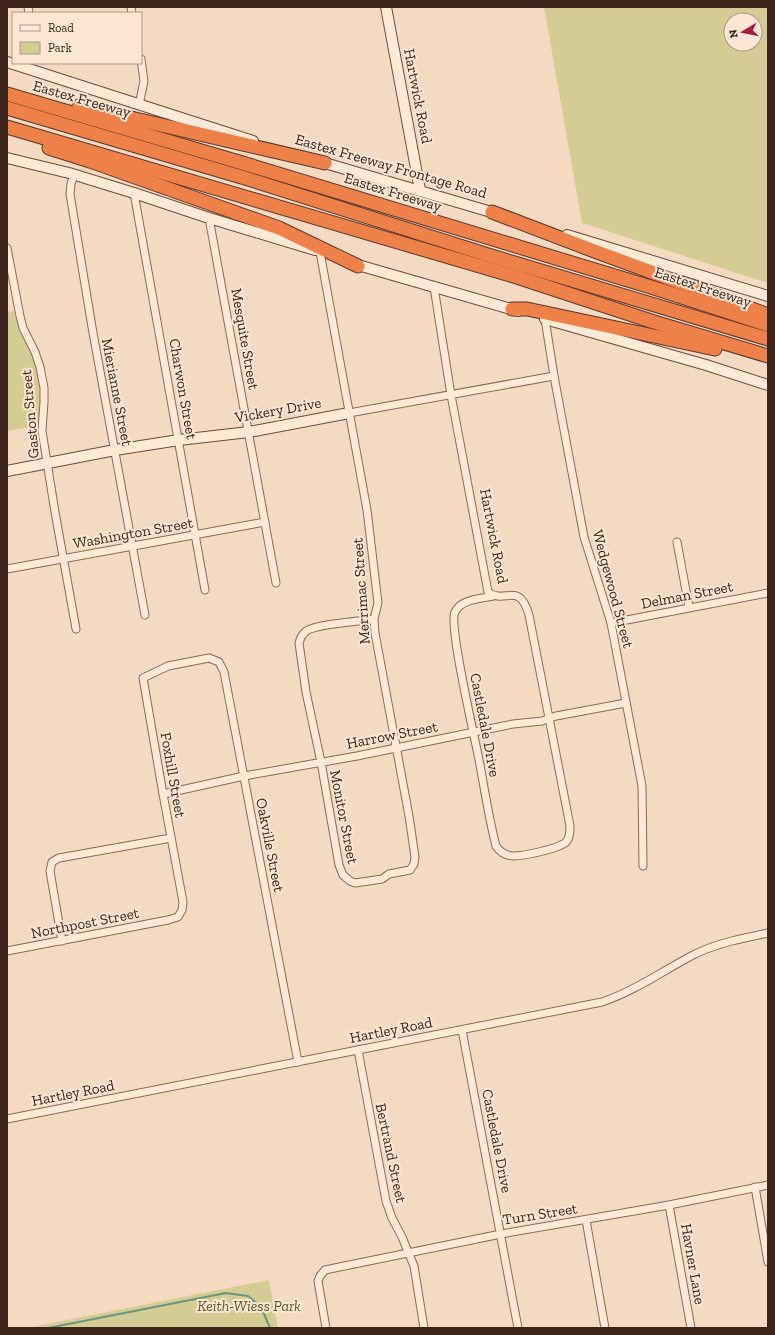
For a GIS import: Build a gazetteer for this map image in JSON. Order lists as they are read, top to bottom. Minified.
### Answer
{"streets":{"highway":["Eastex Freeway"],"main road":["Hartwick Road","Eastex Freeway Frontage Road","Vickery Drive"],"street":["Mesquite Street","Charwon Street","Mierianne Street","Gaston Street","Washington Street","Wedgewood Street","Merrimac Street","Delman Street","Castledale Drive","Harrow Street","Foxhill Street","Monitor Street","Oakville Street","Northpost Street","Hartley Road","Bertrand Street","Turn Street","Havner Lane"]},"crossings":[["Hartwick Road","Eastex Freeway Frontage Road"],["Hartwick Road","Vickery Drive"],["Hartwick Road","Castledale Drive"],["Hartwick Road","Harrow Street"],["Mesquite Street","Vickery Drive"],["Mesquite Street","Washington Street"],["Charwon Street","Vickery Drive"],["Charwon Street","Washington Street"],["Mierianne Street","Vickery Drive"],["Mierianne Street","Washington Street"],["Vickery Drive","Gaston Street"],["Vickery Drive","Wedgewood Street"],["Vickery Drive","Merrimac Street"],["Gaston Street","Washington Street"],["Wedgewood Street","Delman Street"],["Wedgewood Street","Harrow Street"],["Merrimac Street","Harrow Street"],["Merrimac Street","Monitor Street"],["Castledale Drive","Harrow Street"],["Castledale Drive","Hartley Road"],["Castledale Drive","Turn Street"],["Harrow Street","Foxhill Street"],["Harrow Street","Monitor Street"],["Harrow Street","Oakville Street"],["Foxhill Street","Oakville Street"],["Foxhill Street","Northpost Street"],["Oakville Street","Hartley Road"],["Hartley Road","Bertrand Street"],["Bertrand Street","Turn Street"],["Turn Street","Havner Lane"]],"parks":["Keith-Wiess Park"],"legend":["Road","Park"],"north":"left"}
